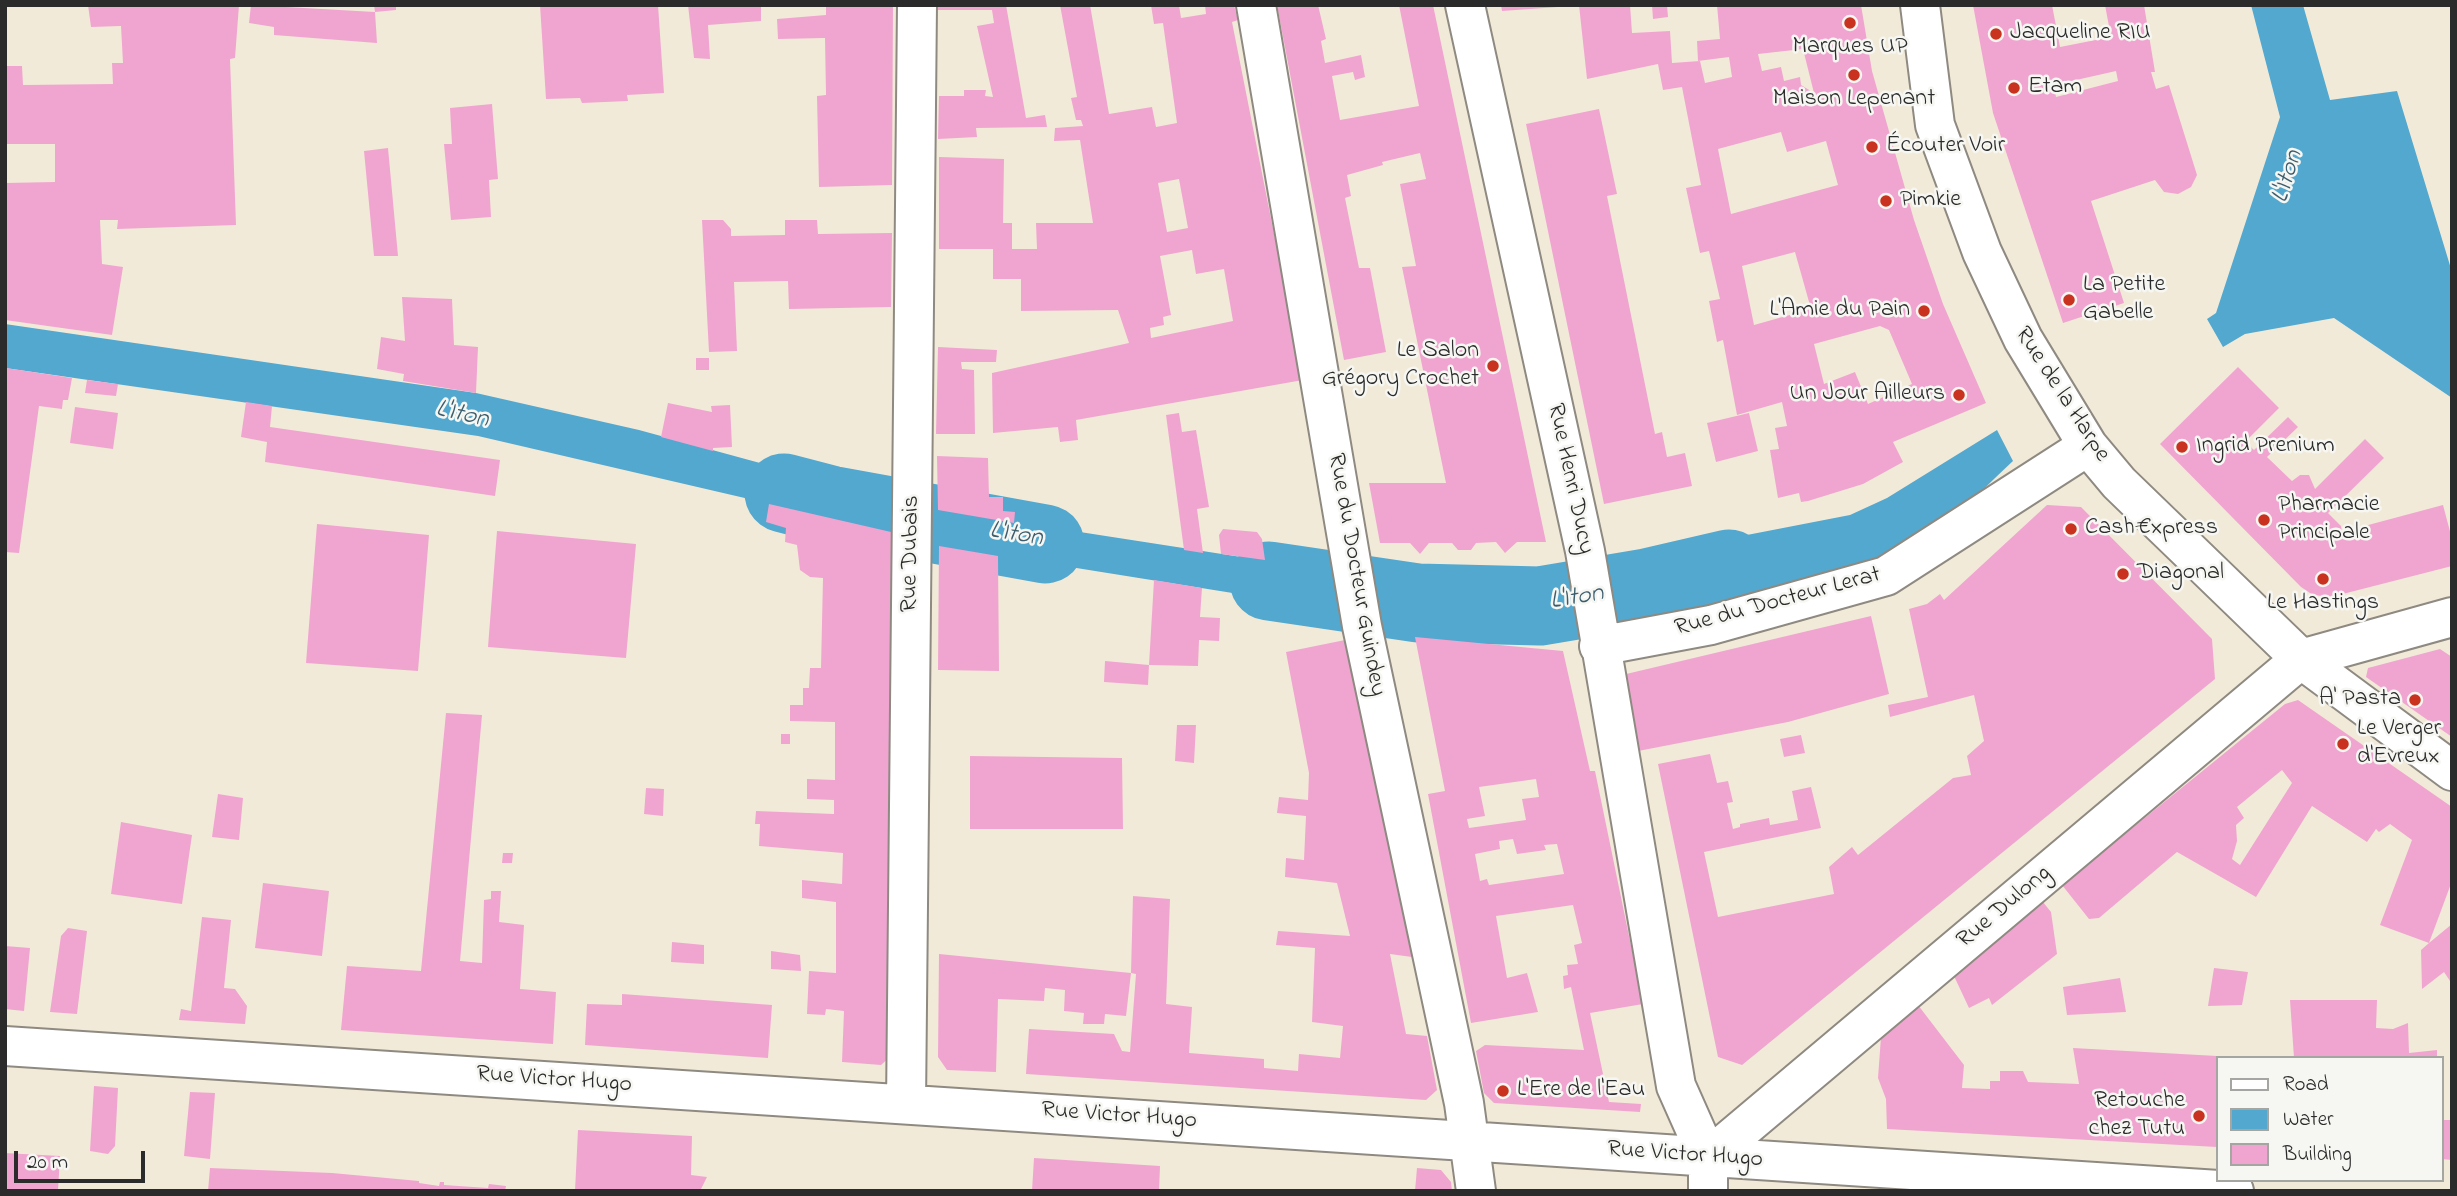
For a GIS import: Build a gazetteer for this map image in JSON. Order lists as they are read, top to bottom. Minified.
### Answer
{"streets":{"street":["Rue de la Harpe","Rue Henri Ducy","Rue Dubais","Rue du Docteur Guindey","Rue du Docteur Lerat","Rue Dulong","Rue Victor Hugo"]},"crossings":[["Rue de la Harpe","Rue du Docteur Lerat"],["Rue de la Harpe","Rue Dulong"],["Rue Henri Ducy","Rue du Docteur Lerat"],["Rue Henri Ducy","Rue Dulong"],["Rue Henri Ducy","Rue Victor Hugo"],["Rue Dubais","Rue Victor Hugo"],["Rue du Docteur Guindey","Rue Victor Hugo"],["Rue Dulong","Rue Victor Hugo"]],"water":["L'Iton"],"places":["Marques UP","Jacqueline RIU","Maison Lepenant","Etam","Écouter Voir","Pimkie","La Petite Gabelle","L'Amie du Pain","Le Salon Grégory Crochet","Un Jour Ailleurs","Ingrid Prenium","Pharmacie Principale","Cash€xpress","Diagonal","Le Hastings","A' Pasta","Le Verger d'Evreux","L'Ere de l'Eau","Retouche chez Tutu"],"legend":["Road","Water","Building"],"scale_bar":"20 m"}
